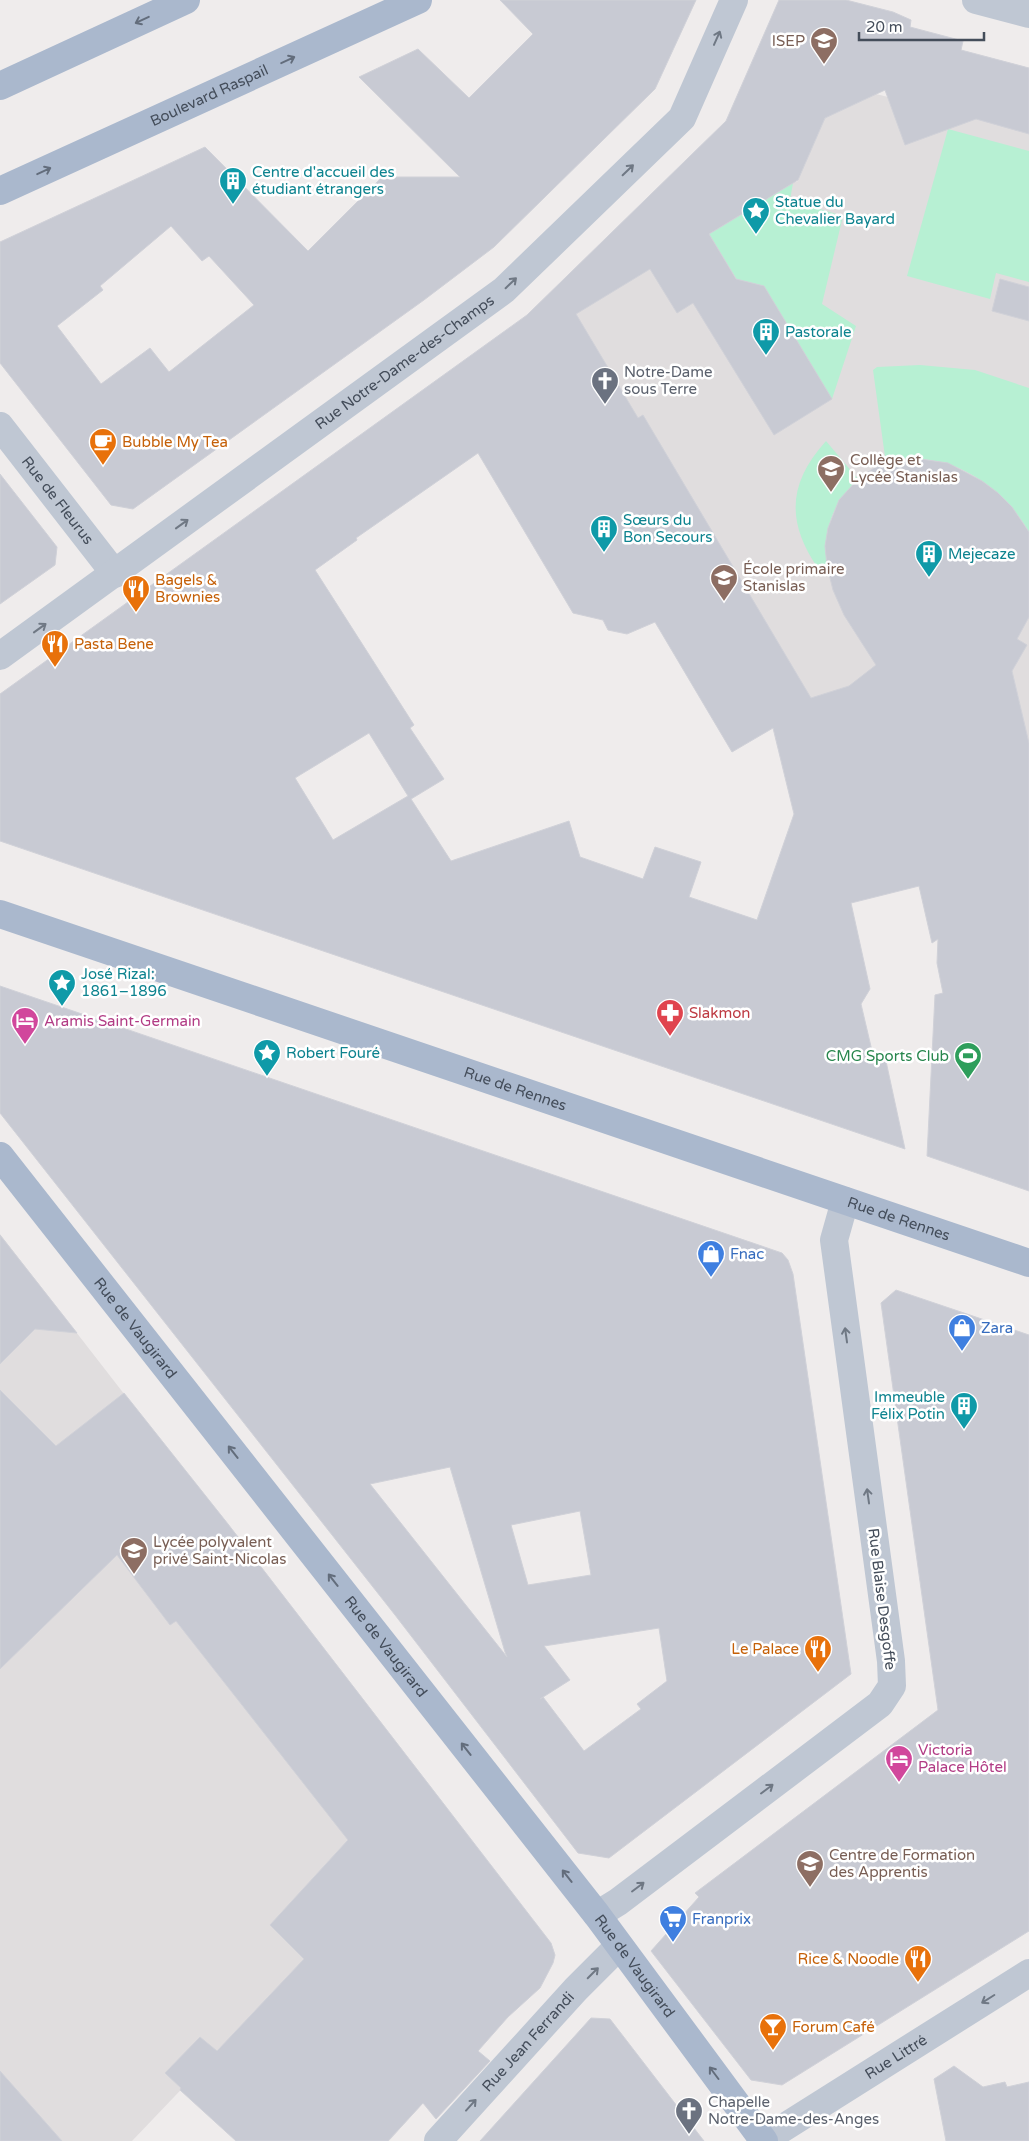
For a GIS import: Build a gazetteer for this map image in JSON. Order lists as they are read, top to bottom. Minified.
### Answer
{"streets":{"main road":["Boulevard Raspail","Rue de Rennes","Rue de Vaugirard"],"street":["Rue Notre-Dame-des-Champs","Rue de Fleurus","Rue Blaise Desgoffe","Rue Jean Ferrandi","Rue Littré"]},"crossings":[["Rue Notre-Dame-des-Champs","Rue de Fleurus"],["Rue de Rennes","Rue Blaise Desgoffe"],["Rue de Vaugirard","Rue Blaise Desgoffe"],["Rue de Vaugirard","Rue Jean Ferrandi"],["Rue de Vaugirard","Rue Littré"]],"one_way":["Rue Notre-Dame-des-Champs","Rue de Vaugirard","Rue Blaise Desgoffe","Rue Jean Ferrandi","Rue Littré"],"places":{"school or university":["ISEP","Collège et Lycée Stanislas","École primaire Stanislas","Lycée polyvalent privé Saint-Nicolas","Centre de Formation des Apprentis"],"building":["Centre d'accueil des étudiant étrangers","Pastorale","Sœurs du Bon Secours","Mejecaze","Immeuble Félix Potin"],"place":["Statue du Chevalier Bayard","José Rizal: 1861–1896","Robert Fouré"],"church":["Notre-Dame sous Terre","Chapelle Notre-Dame-des-Anges"],"cafe":["Bubble My Tea"],"restaurant":["Bagels & Brownies","Pasta Bene","Le Palace","Rice & Noodle"],"pharmacy":["Slakmon"],"hotel":["Aramis Saint-Germain","Victoria Palace Hôtel"],"sports":["CMG Sports Club"],"shop":["Fnac","Zara"],"supermarket":["Franprix"],"bar":["Forum Café"]},"scale_bar":"20 m"}
